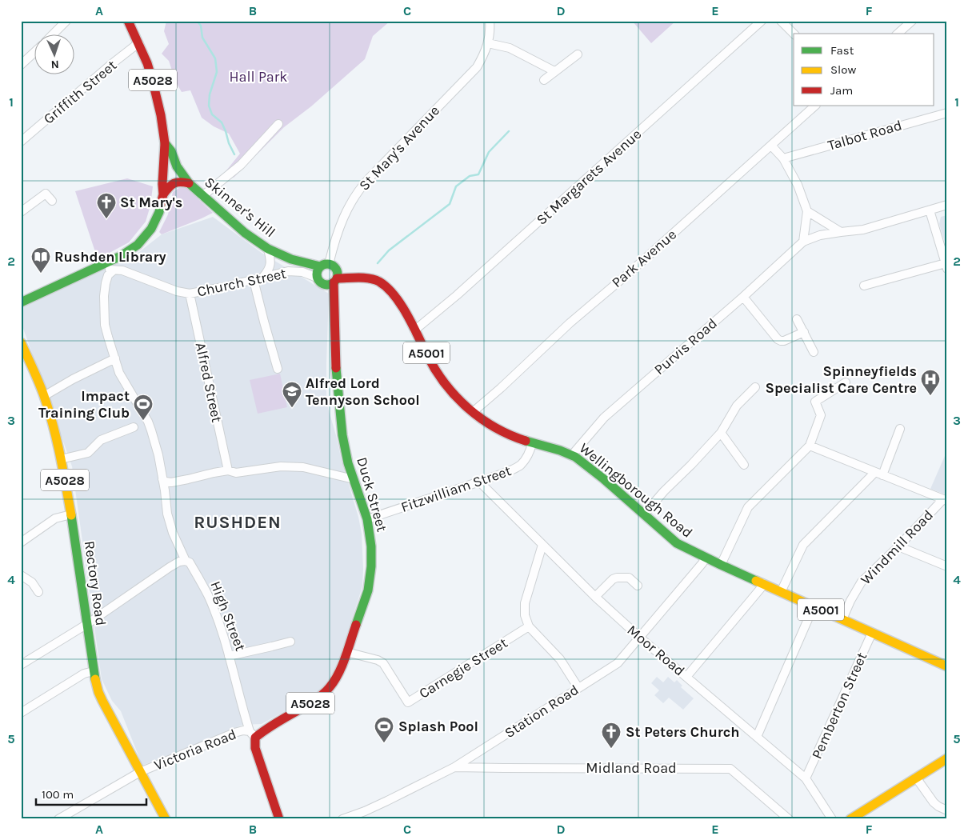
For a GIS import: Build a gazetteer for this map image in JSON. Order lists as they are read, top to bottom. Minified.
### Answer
{"streets":{"main road":["A5028","Skinner's Hill","A5001","Wellingborough Road","Duck Street","Rectory Road","High Street"],"street":["Griffith Street","Talbot Road","St Mary's Avenue","St Margarets Avenue","Park Avenue","Church Street","Purvis Road","Alfred Street","Fitzwilliam Street","Windmill Road","Moor Road","Carnegie Street","Pemberton Street","Station Road","Victoria Road","Midland Road"]},"crossings":[["A5028","Griffith Street"],["A5028","St Mary's Avenue"],["A5028","Skinner's Hill"],["A5028","Church Street"],["A5028","Wellingborough Road"],["A5028","Duck Street"],["St Mary's Avenue","Skinner's Hill"],["St Mary's Avenue","Church Street"],["St Mary's Avenue","Wellingborough Road"],["St Mary's Avenue","Duck Street"],["St Margarets Avenue","Wellingborough Road"],["Skinner's Hill","Church Street"],["Skinner's Hill","Wellingborough Road"],["Skinner's Hill","Duck Street"],["Park Avenue","Wellingborough Road"],["Church Street","Alfred Street"],["Church Street","Wellingborough Road"],["Church Street","Duck Street"],["Church Street","High Street"],["Purvis Road","Wellingborough Road"],["Fitzwilliam Street","Wellingborough Road"],["Fitzwilliam Street","Duck Street"],["Fitzwilliam Street","Moor Road"],["Wellingborough Road","Duck Street"],["Wellingborough Road","Windmill Road"],["Wellingborough Road","Pemberton Street"],["Wellingborough Road","Station Road"],["Duck Street","High Street"],["Duck Street","Carnegie Street"],["Duck Street","Victoria Road"],["Rectory Road","Victoria Road"],["High Street","Victoria Road"],["Moor Road","Pemberton Street"],["Moor Road","Station Road"],["Station Road","Midland Road"]],"districts":["RUSHDEN"],"parks":["Hall Park"],"places":{"church":["St Mary's","St Peters Church"],"library":["Rushden Library"],"hospital":["Spinneyfields Specialist Care Centre"],"school or university":["Alfred Lord Tennyson School"],"sports":["Impact Training Club","Splash Pool"]},"legend":["Fast","Slow","Jam"],"scale_bar":"100 m","north":"bottom","grid":{"columns":["A","B","C","D","E","F"],"rows":["1","2","3","4","5"]}}
